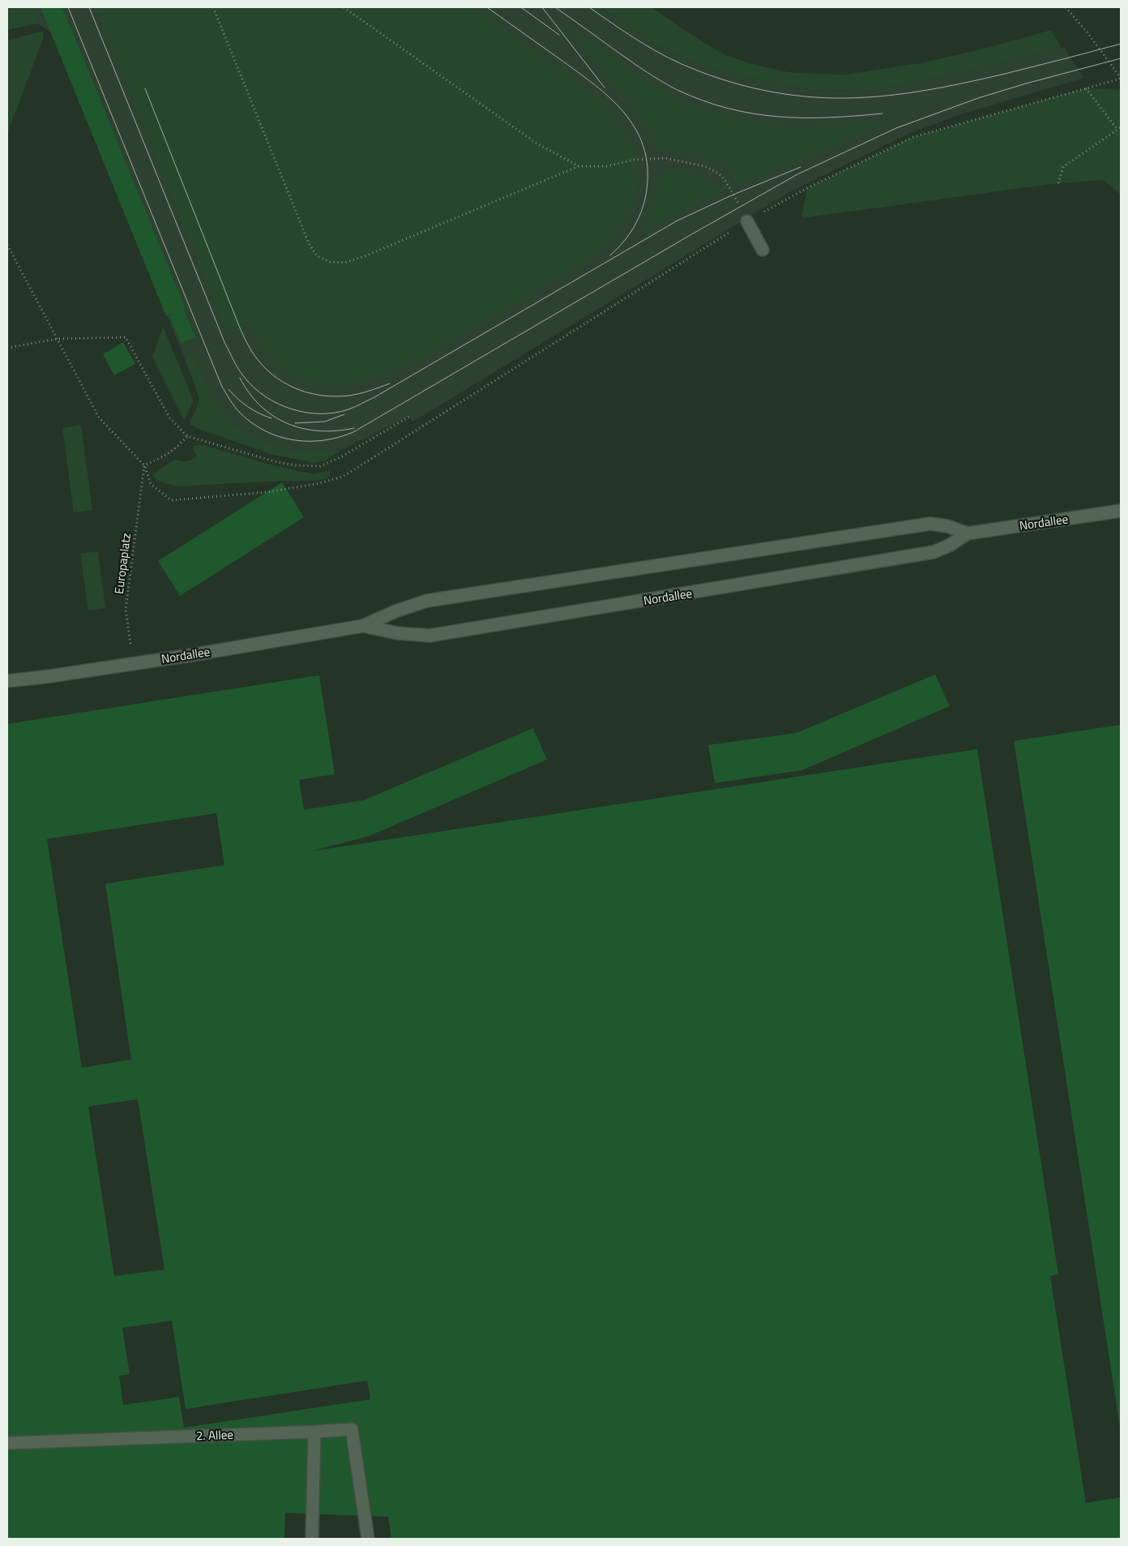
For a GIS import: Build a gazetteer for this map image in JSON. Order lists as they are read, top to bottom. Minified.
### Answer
{"streets":{"street":["Nordallee","2. Allee"],"path":["Europaplatz"]},"crossings":[["Nordallee","Europaplatz"]]}
